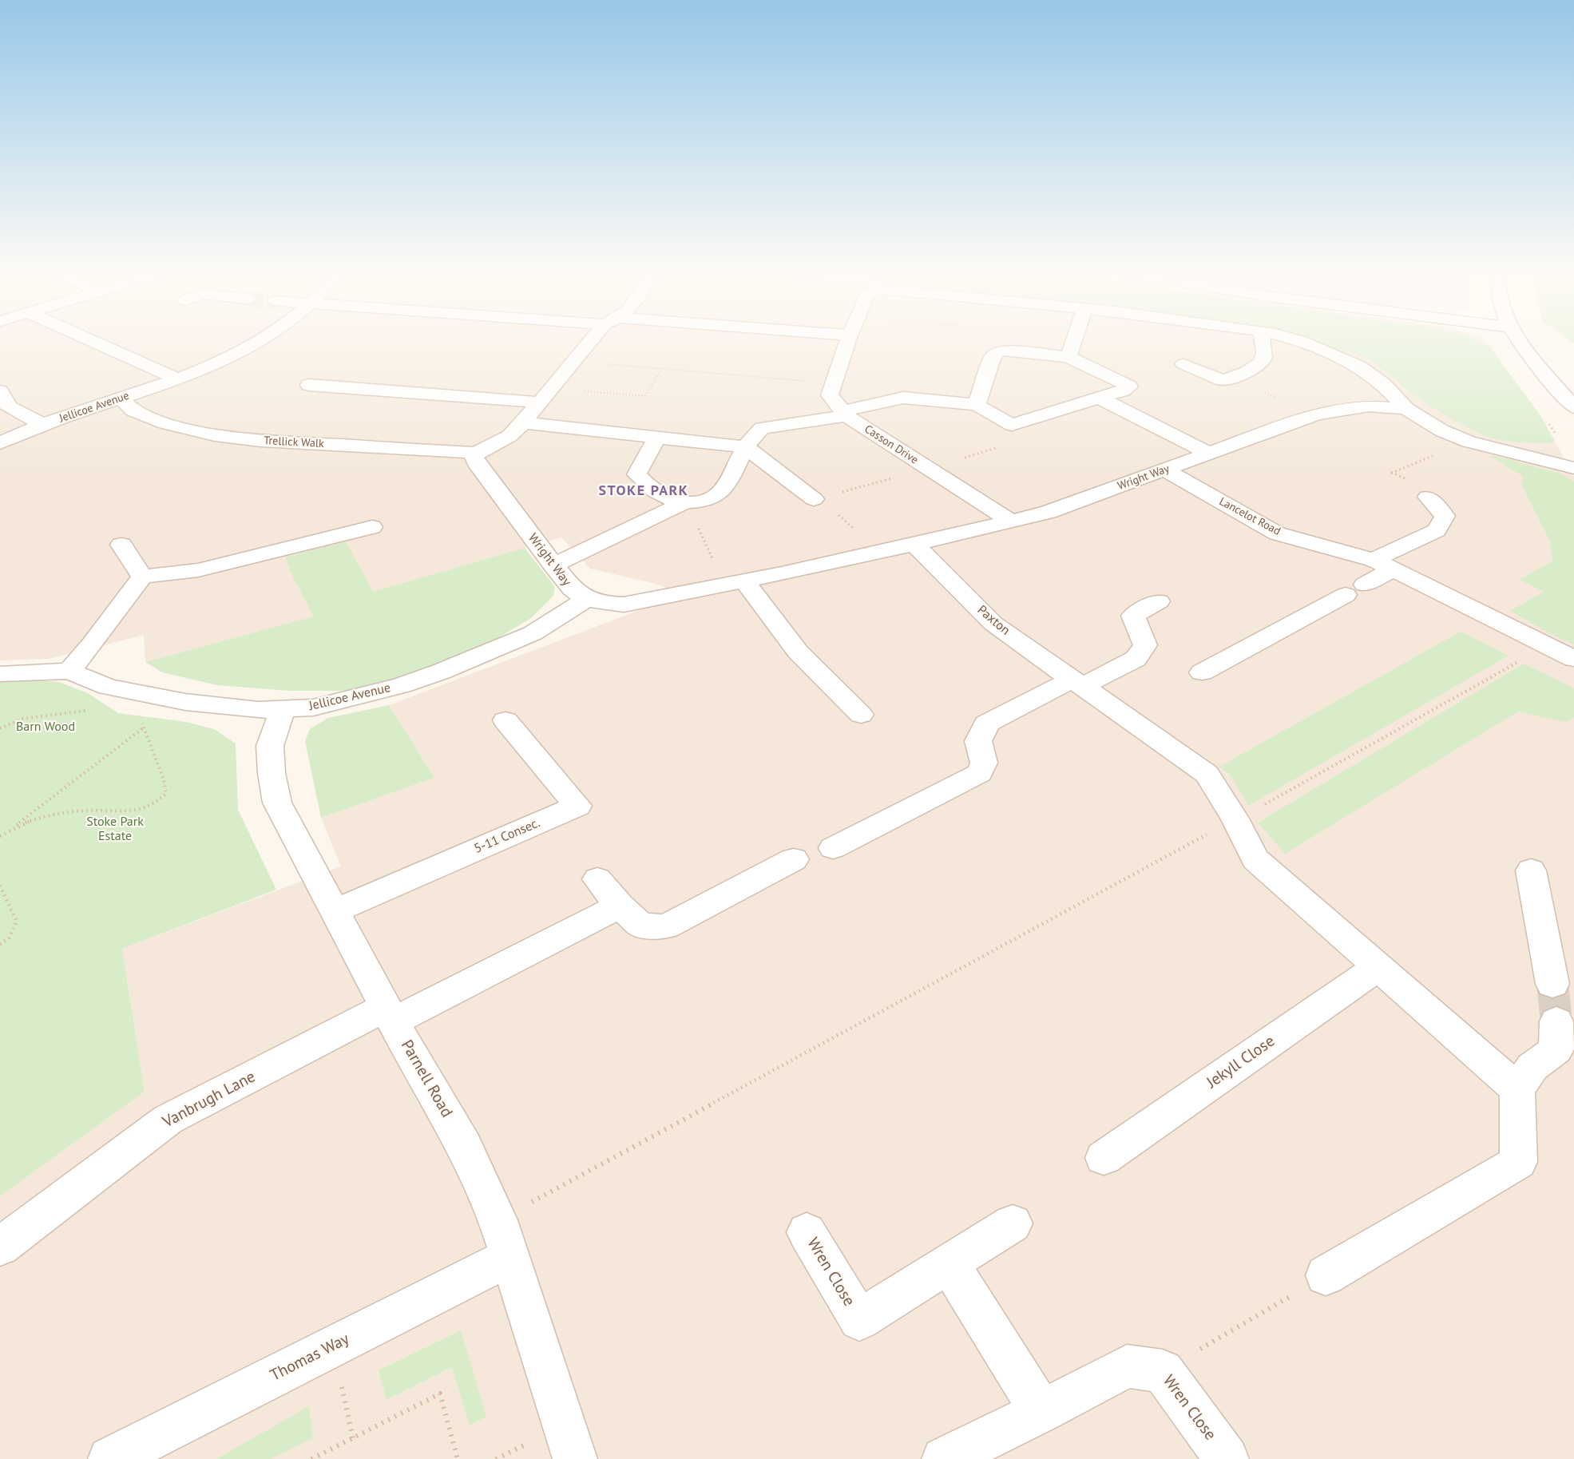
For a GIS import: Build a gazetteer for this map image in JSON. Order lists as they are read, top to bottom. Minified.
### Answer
{"streets":{"street":["Jellicoe Avenue","Trellick Walk","Casson Drive","Wright Way","Lancelot Road","Paxton","5-11 Consec.","Jekyll Close","Parnell Road","Vanbrugh Lane","Wren Close","Thomas Way"]},"crossings":[["Jellicoe Avenue","Trellick Walk"],["Jellicoe Avenue","Wright Way"],["Jellicoe Avenue","Parnell Road"],["Trellick Walk","Wright Way"],["Casson Drive","Wright Way"],["Wright Way","Lancelot Road"],["Wright Way","Paxton"],["5-11 Consec.","Parnell Road"],["Parnell Road","Vanbrugh Lane"],["Parnell Road","Thomas Way"]],"districts":["STOKE PARK"],"parks":["Barn Wood","Stoke Park Estate"]}
